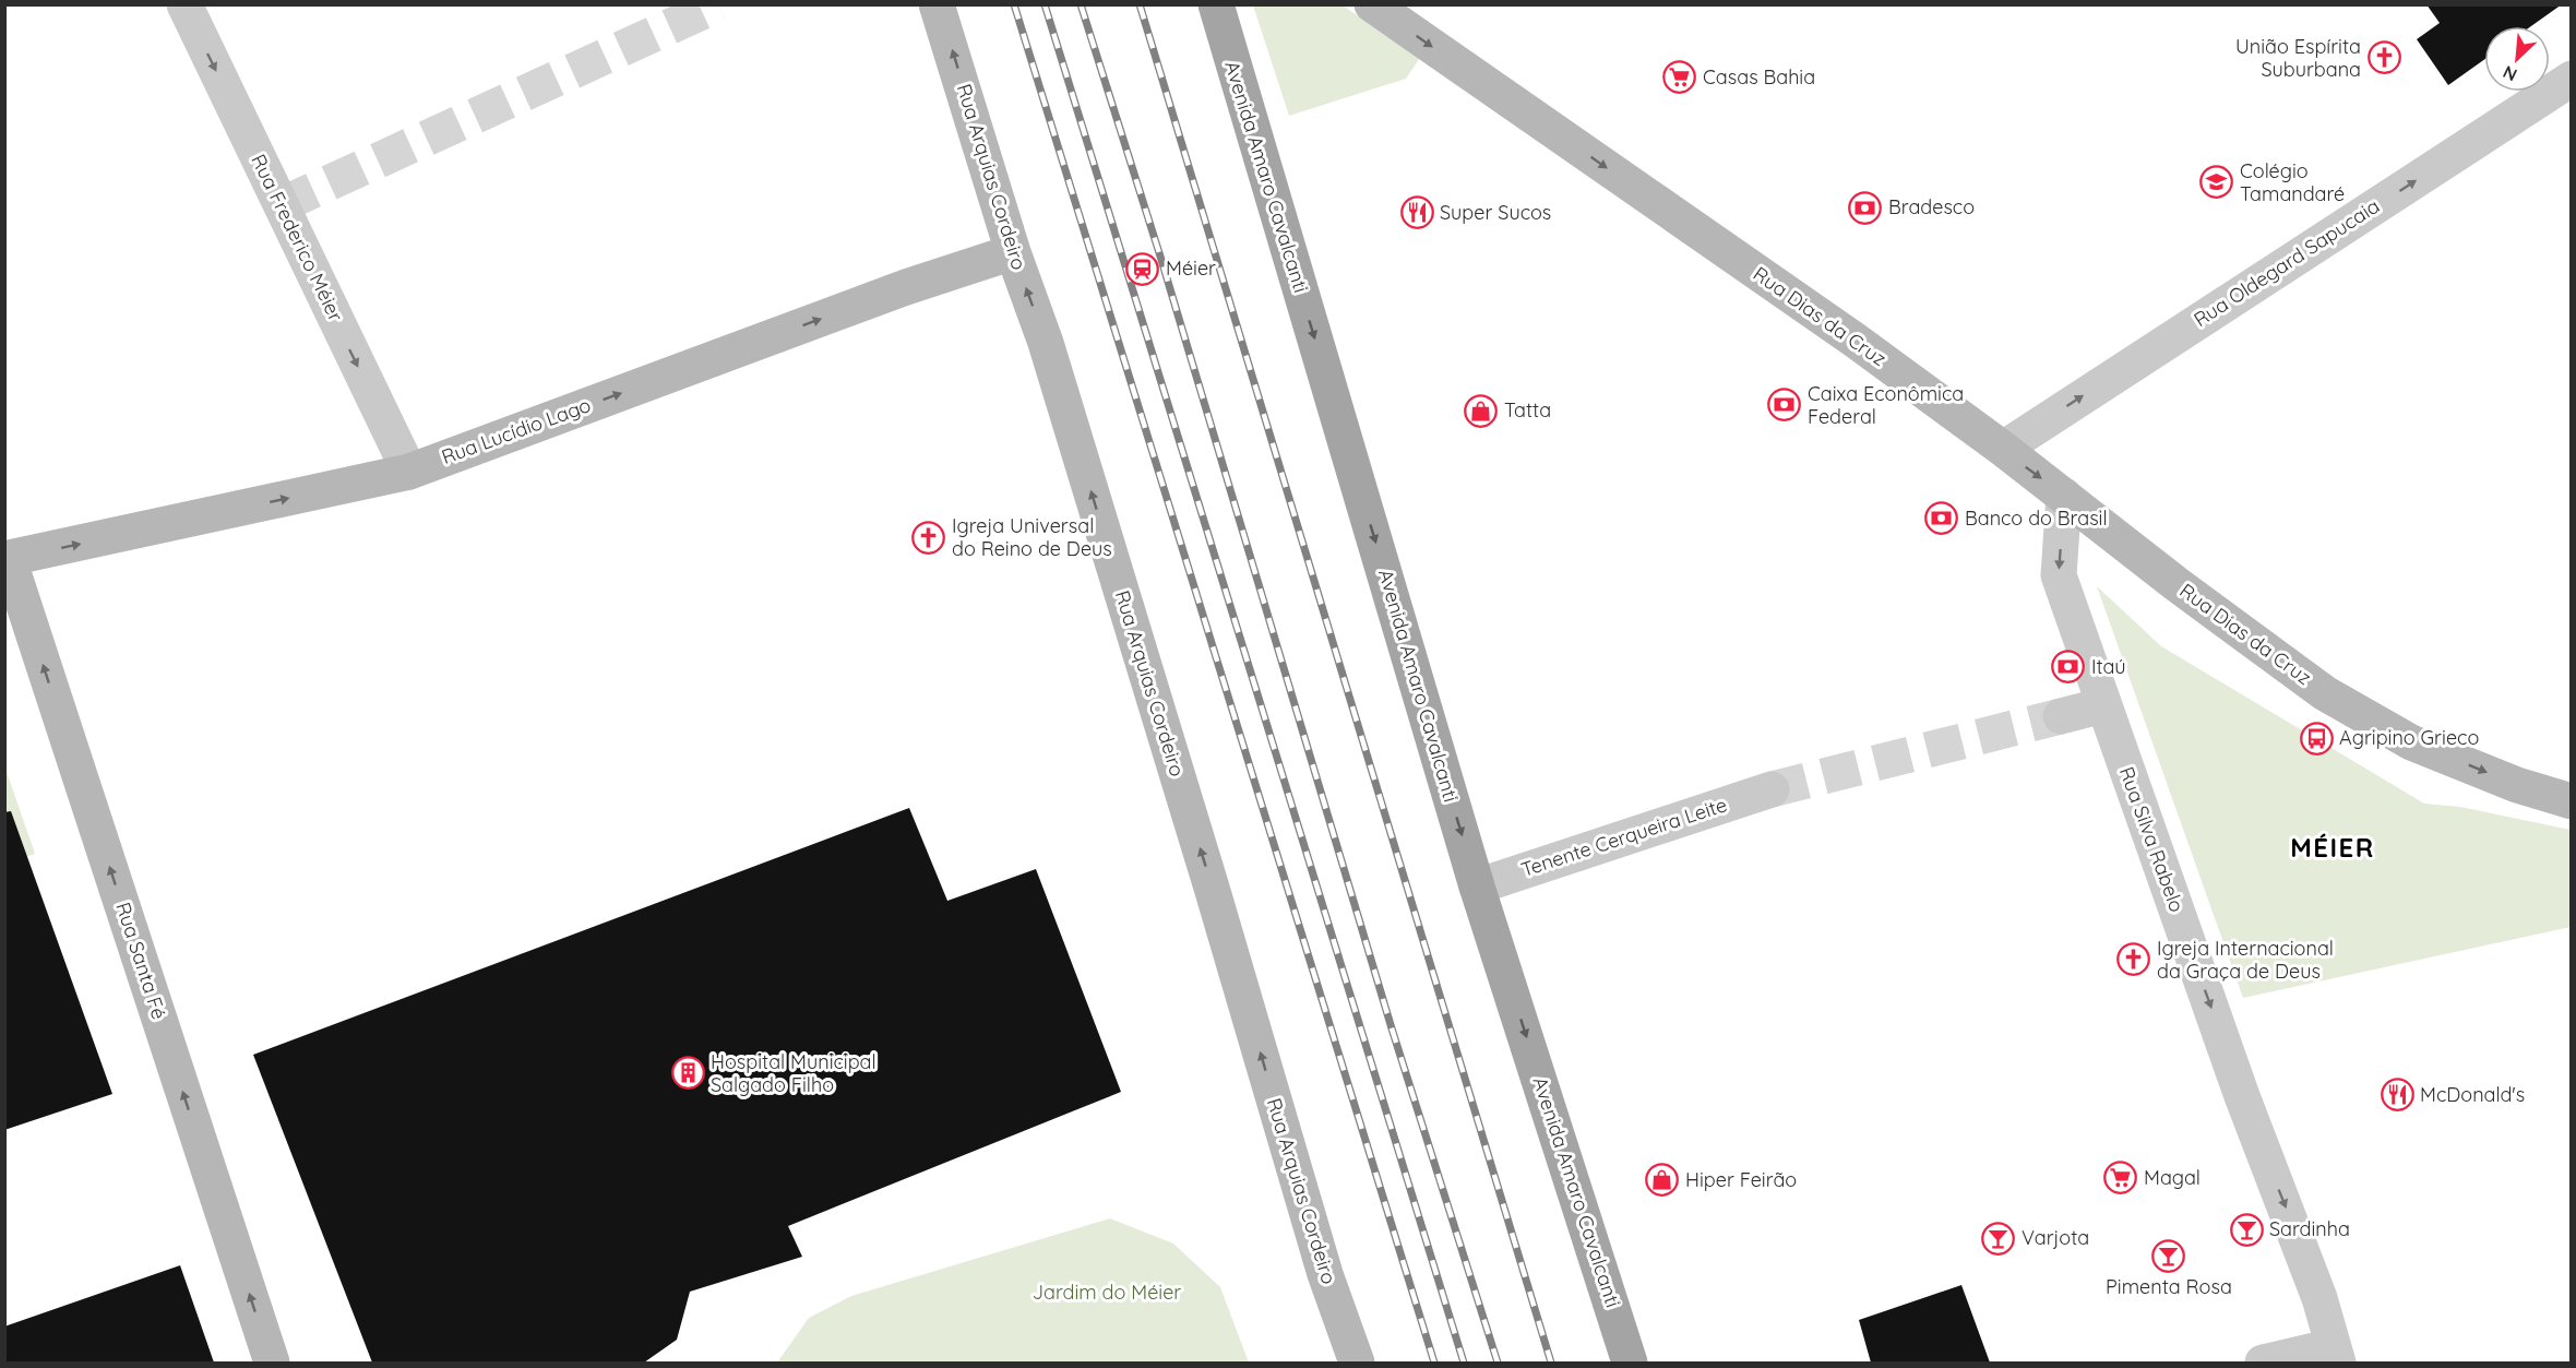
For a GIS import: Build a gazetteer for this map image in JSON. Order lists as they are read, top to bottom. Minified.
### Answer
{"streets":{"main road":["Avenida Amaro Cavalcanti"],"street":["Rua Arquias Cordeiro","Rua Frederico Méier","Rua Oldegard Sapucaia","Rua Dias da Cruz","Rua Lucídio Lago","Tenente Cerqueira Leite","Rua Silva Rabelo","Rua Santa Fé"]},"crossings":[["Rua Arquias Cordeiro","Rua Lucídio Lago"],["Avenida Amaro Cavalcanti","Tenente Cerqueira Leite"],["Rua Frederico Méier","Rua Lucídio Lago"],["Rua Oldegard Sapucaia","Rua Dias da Cruz"],["Rua Dias da Cruz","Rua Silva Rabelo"],["Rua Lucídio Lago","Rua Santa Fé"]],"one_way":["Rua Arquias Cordeiro","Avenida Amaro Cavalcanti","Rua Frederico Méier","Rua Oldegard Sapucaia","Rua Dias da Cruz","Rua Lucídio Lago","Rua Silva Rabelo","Rua Santa Fé"],"districts":["MÉIER"],"parks":["Jardim do Méier"],"places":{"church":["União Espírita Suburbana","Igreja Universal do Reino de Deus","Igreja Internacional da Graça de Deus"],"supermarket":["Casas Bahia","Magal"],"school or university":["Colégio Tamandaré"],"bank":["Bradesco","Caixa Econômica Federal","Banco do Brasil","Itaú"],"restaurant":["Super Sucos","McDonald's"],"station":["Méier"],"shop":["Tatta","Hiper Feirão"],"bus stop":["Agripino Grieco"],"building":["Hospital Municipal Salgado Filho"],"bar":["Sardinha","Varjota","Pimenta Rosa"]},"north":"bottom left"}
